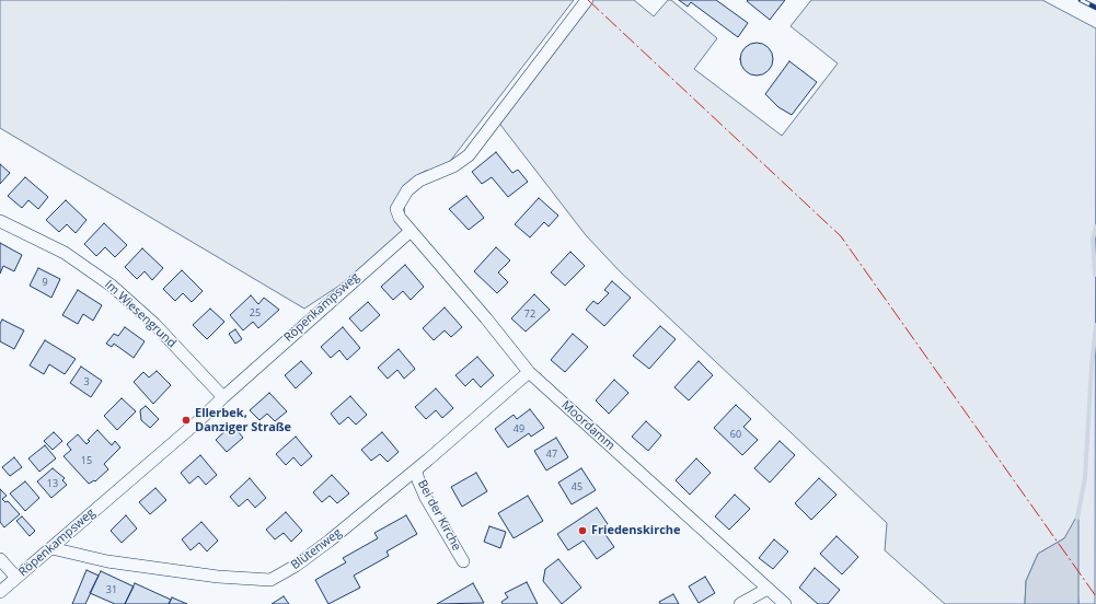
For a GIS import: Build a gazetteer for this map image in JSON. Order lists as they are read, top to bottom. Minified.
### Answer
{"streets":{"street":["Röpenkampsweg","Im Wiesengrund","Moordamm","Bei der Kirche","Blütenweg"]},"crossings":[["Röpenkampsweg","Im Wiesengrund"],["Röpenkampsweg","Moordamm"],["Röpenkampsweg","Blütenweg"],["Moordamm","Blütenweg"],["Bei der Kirche","Blütenweg"]],"places":["Ellerbek, Danziger Straße","Friedenskirche"],"house_numbers":["9","25","72","3","49","60","47","15","13","45","31"]}
